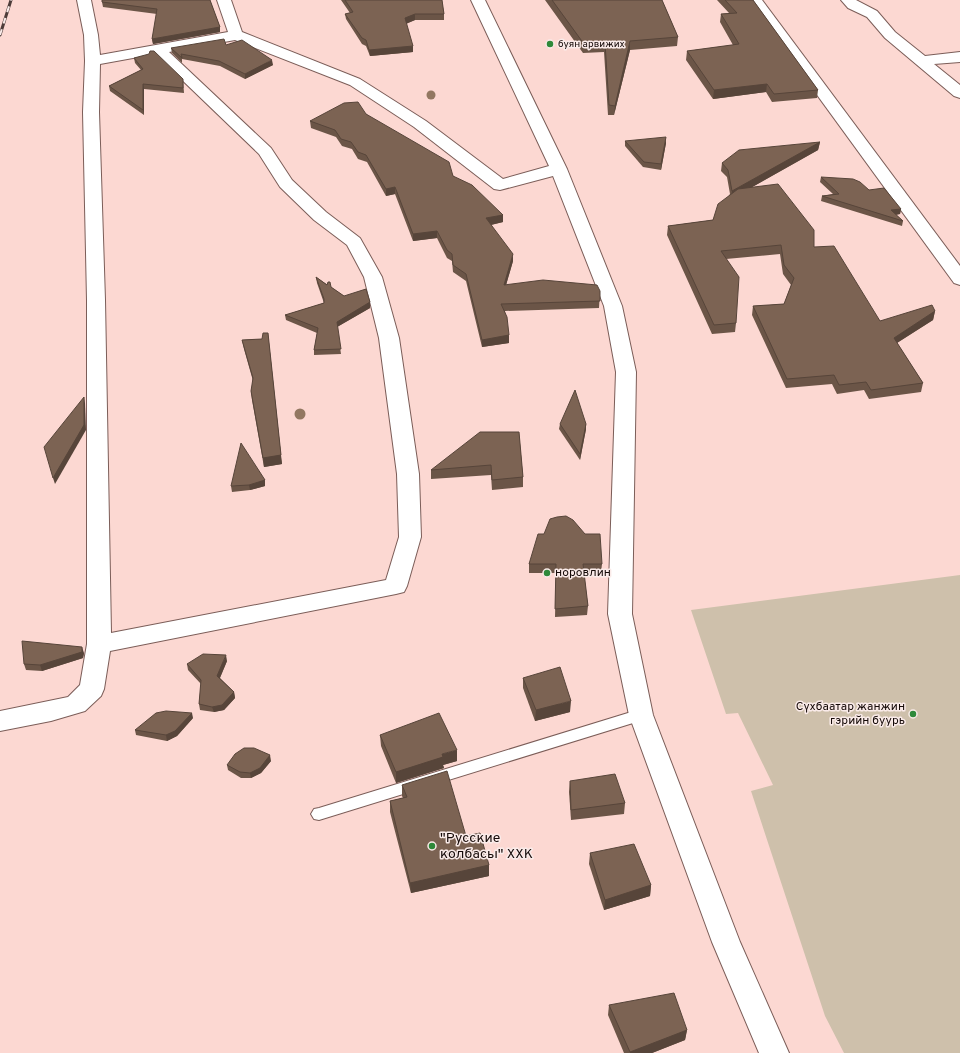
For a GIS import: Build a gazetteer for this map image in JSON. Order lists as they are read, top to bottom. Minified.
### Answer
{"places":["буян арвижих","норовлин","Сүхбаатар жанжин гэрийн буурь","\"Русские колбасы\" ХХК"]}
